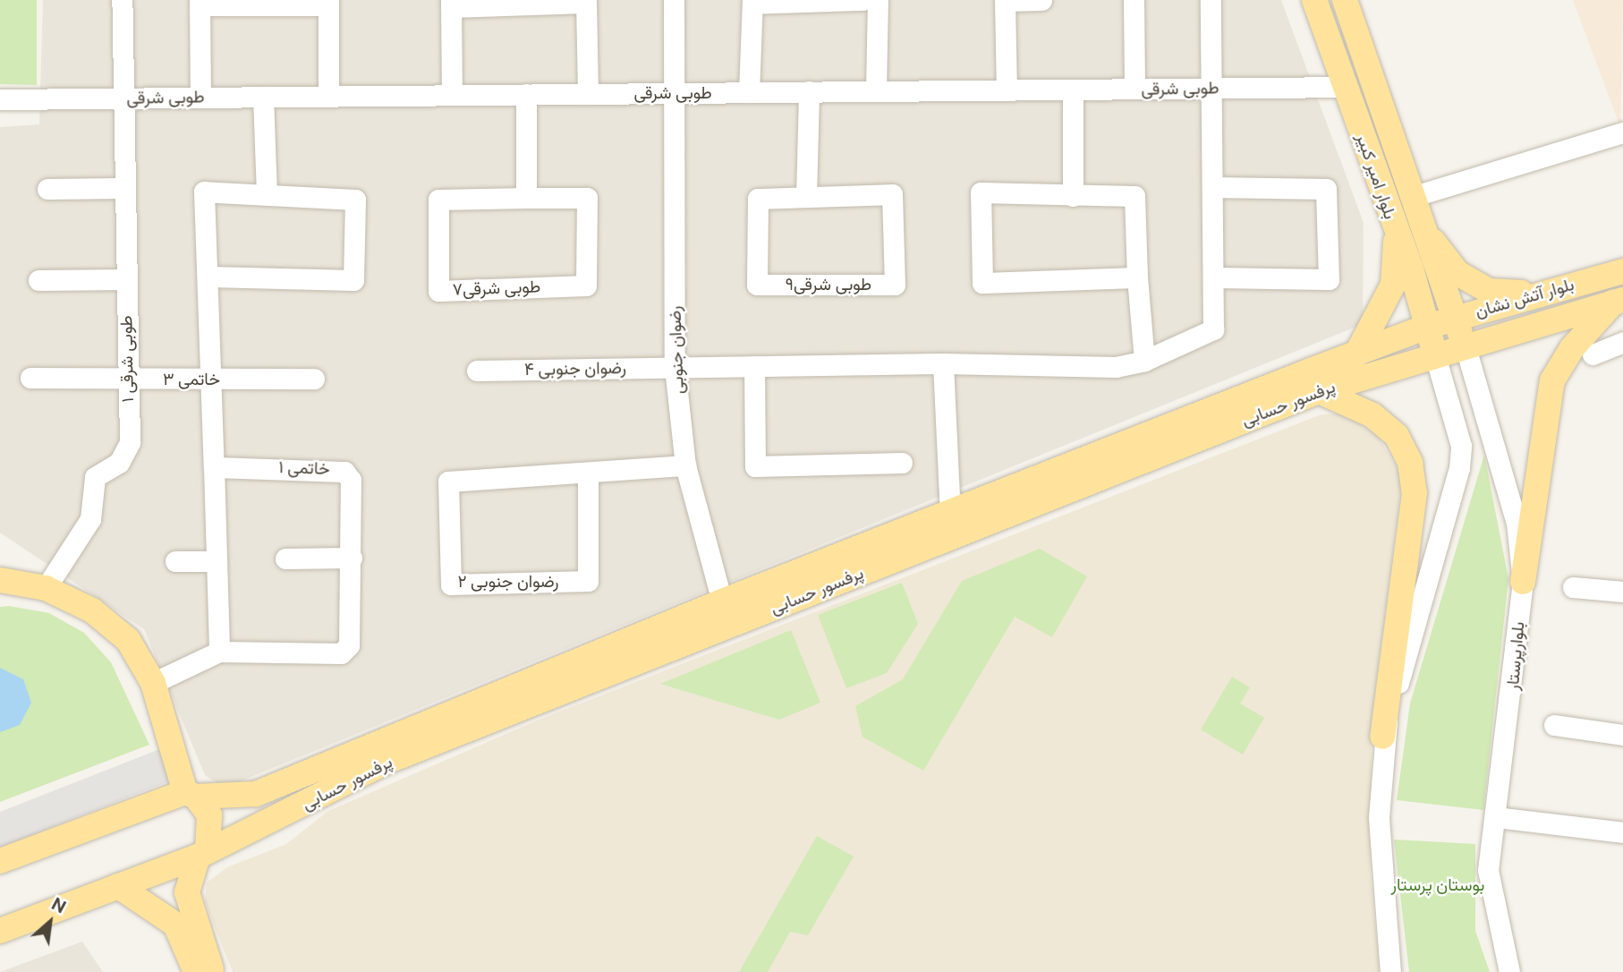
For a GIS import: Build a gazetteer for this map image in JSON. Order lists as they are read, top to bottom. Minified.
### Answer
{"streets":{"main road":["بلوار امیر کبیر","بلوار آتش نشان","پرفسور حسابی"],"street":["طوبی شرقی","طوبی شرقی۹","طوبی شرقی۷","رضوان جنوبی","طوبی شرقی ۱","رضوان جنوبی ۴","خاتمی ۳","خاتمی ۱","رضوان جنوبی ۲","بلوارپرستار"]},"crossings":[["طوبی شرقی","بلوار امیر کبیر"],["طوبی شرقی","رضوان جنوبی"],["طوبی شرقی","طوبی شرقی ۱"],["بلوار امیر کبیر","بلوار آتش نشان"],["بلوار امیر کبیر","پرفسور حسابی"],["بلوار امیر کبیر","بلوارپرستار"],["بلوار آتش نشان","پرفسور حسابی"],["بلوار آتش نشان","بلوارپرستار"],["رضوان جنوبی","رضوان جنوبی ۴"],["رضوان جنوبی","پرفسور حسابی"],["رضوان جنوبی","رضوان جنوبی ۲"],["طوبی شرقی ۱","خاتمی ۳"]],"parks":["بوستان پرستار"],"north":"top right"}
